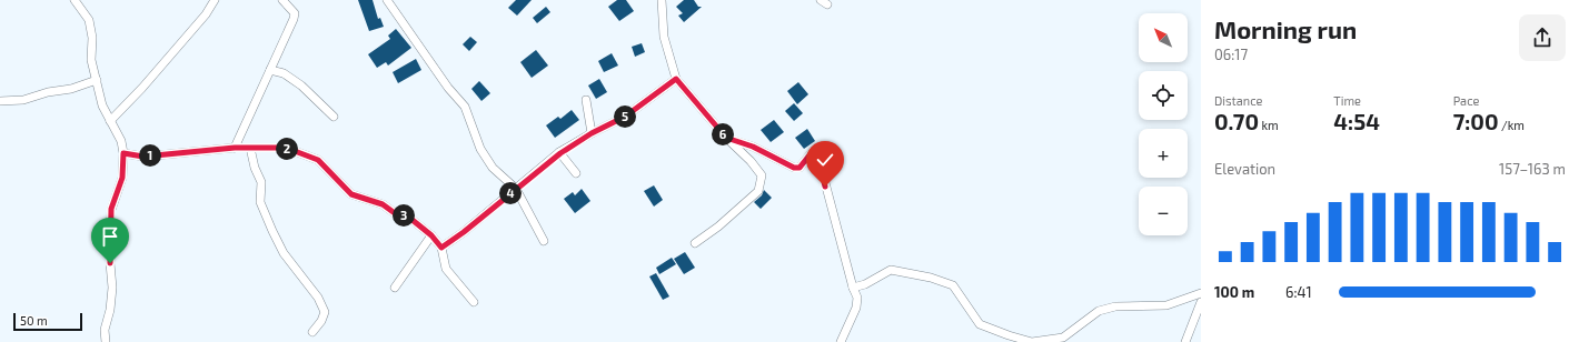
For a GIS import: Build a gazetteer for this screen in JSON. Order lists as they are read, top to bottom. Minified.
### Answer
{"scale_bar":"50 m","north":"top left","page":{"heading":["Morning run","06:17"],"map_buttons":["+","−"],"stats":[["Distance","0.70 km"],["Time","4:54"],["Pace","7:00 /km"]],"pins":["5","6","2","1","4","3"],"chart":["Elevation","157–163 m"],"list":[{"name":"100 m","note":"6:41"}],"scale":"50 m"}}
